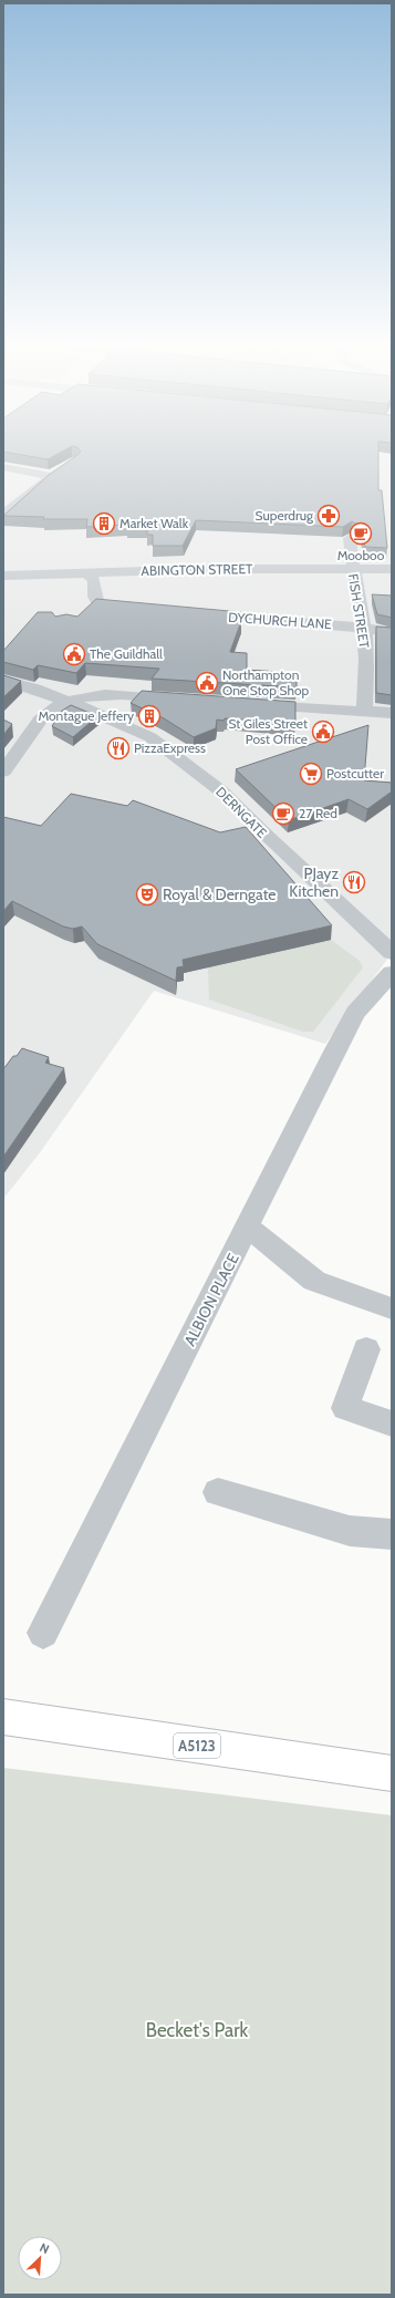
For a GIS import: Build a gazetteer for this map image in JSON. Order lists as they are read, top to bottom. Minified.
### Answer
{"streets":{"main road":["A5123"],"street":["ABINGTON STREET","FISH STREET","DYCHURCH LANE","DERNGATE","ALBION PLACE"]},"crossings":[["ABINGTON STREET","FISH STREET"],["FISH STREET","DYCHURCH LANE"]],"parks":["Becket's Park"],"places":{"pharmacy":["Superdrug"],"building":["Market Walk","Montague Jeffery"],"cafe":["Mooboo","27 Red"],"public building":["The Guildhall","Northampton One Stop Shop","St Giles Street Post Office"],"restaurant":["PizzaExpress","PJayz Kitchen"],"supermarket":["Postcutter"],"theatre":["Royal & Derngate"]},"north":"top right"}
